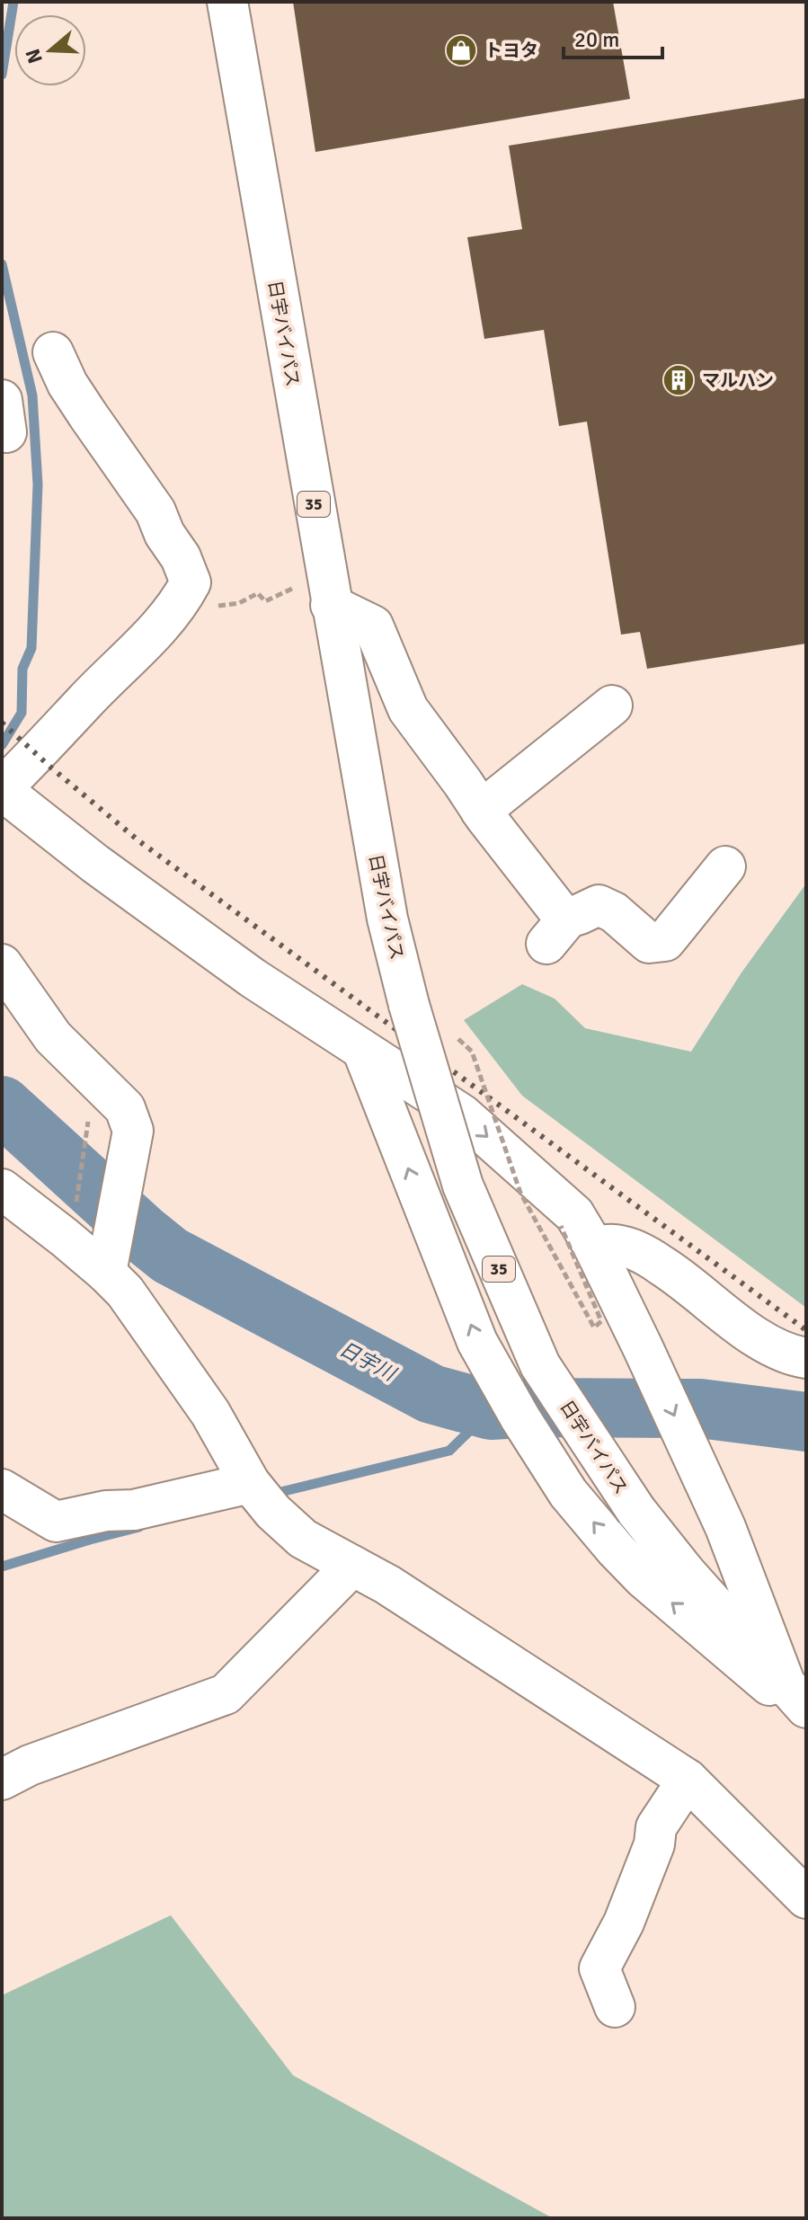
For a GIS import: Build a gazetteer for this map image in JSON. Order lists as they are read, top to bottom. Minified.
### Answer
{"streets":{"main road":["日宇バイパス","35"]},"water":["日宇川"],"places":{"shop":["トヨタ"],"building":["マルハン"]},"scale_bar":"20 m","north":"left"}
